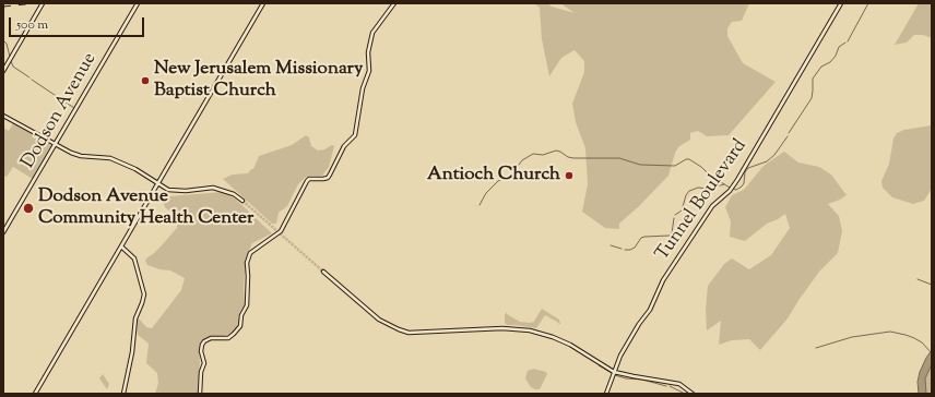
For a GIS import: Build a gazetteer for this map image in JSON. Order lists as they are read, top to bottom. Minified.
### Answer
{"streets":{"main road":["Dodson Avenue","Tunnel Boulevard"]},"places":["New Jerusalem Missionary Baptist Church","Antioch Church","Dodson Avenue Community Health Center"],"scale_bar":"500 m"}
